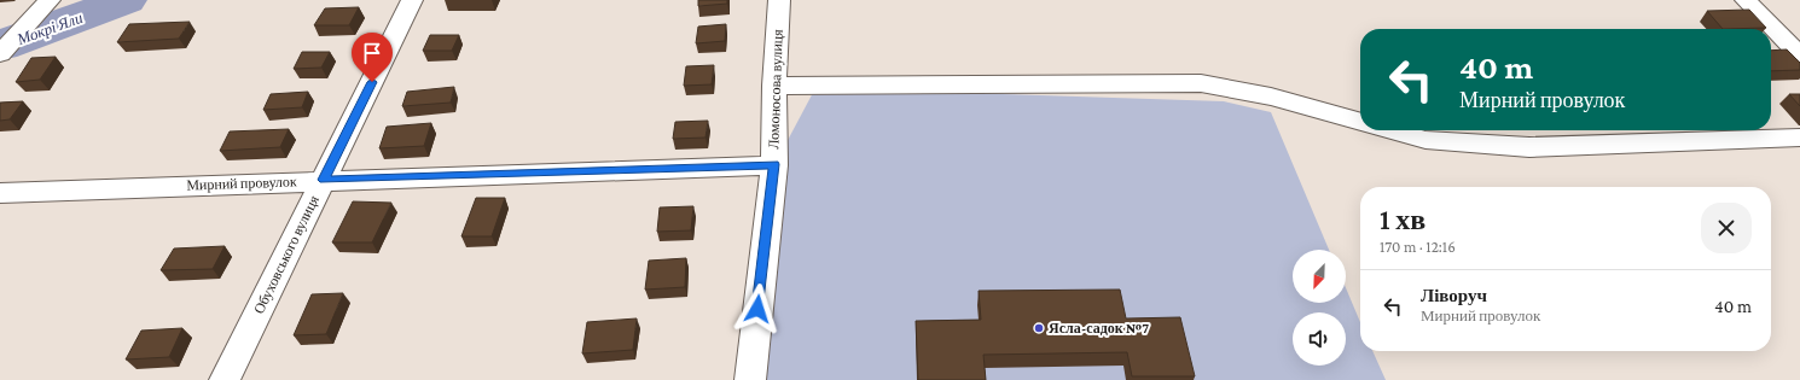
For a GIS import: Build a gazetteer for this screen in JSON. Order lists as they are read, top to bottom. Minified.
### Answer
{"streets":{"street":["Ломоносова вулиця","Мирний провулок","Обуховського вулиця"]},"crossings":[["Ломоносова вулиця","Мирний провулок"],["Мирний провулок","Обуховського вулиця"]],"water":["Мокрі Яли"],"places":["Ясла-садок №7"],"north":"bottom left","page":{"turn":["40 m","Мирний провулок"],"heading":["1 хв","170 m · 12:16"],"list":[{"name":"Ліворуч","note":"Мирний провулок","value":"40 m"}]}}
